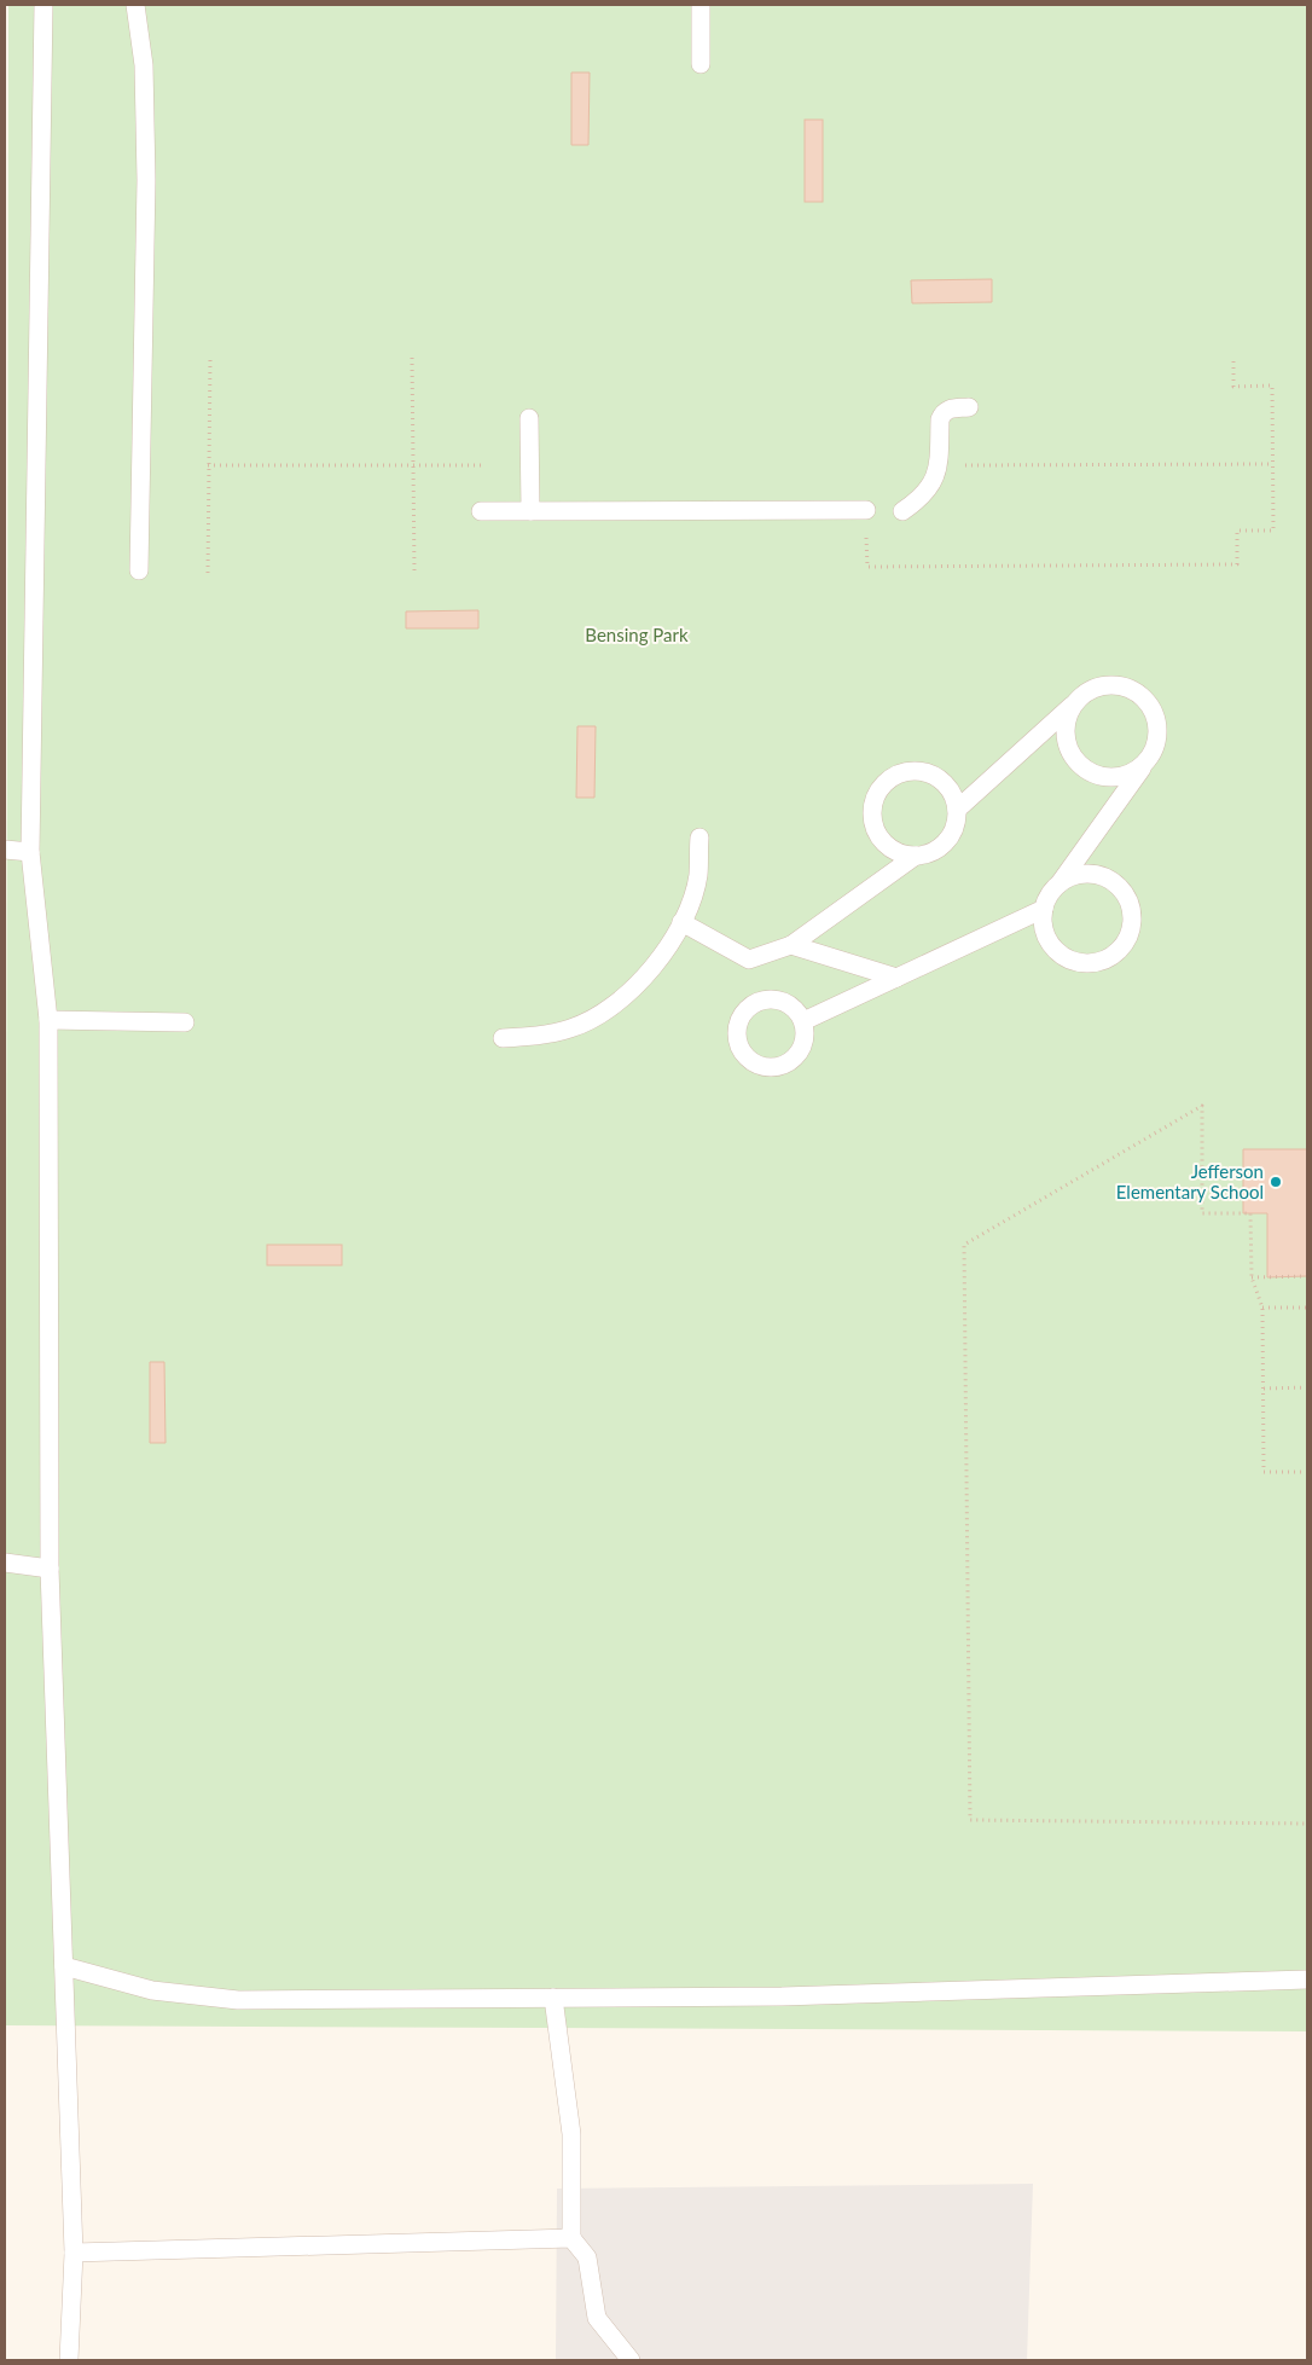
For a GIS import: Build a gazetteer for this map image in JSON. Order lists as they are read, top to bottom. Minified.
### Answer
{"parks":["Bensing Park"],"places":["Jefferson Elementary School"]}
